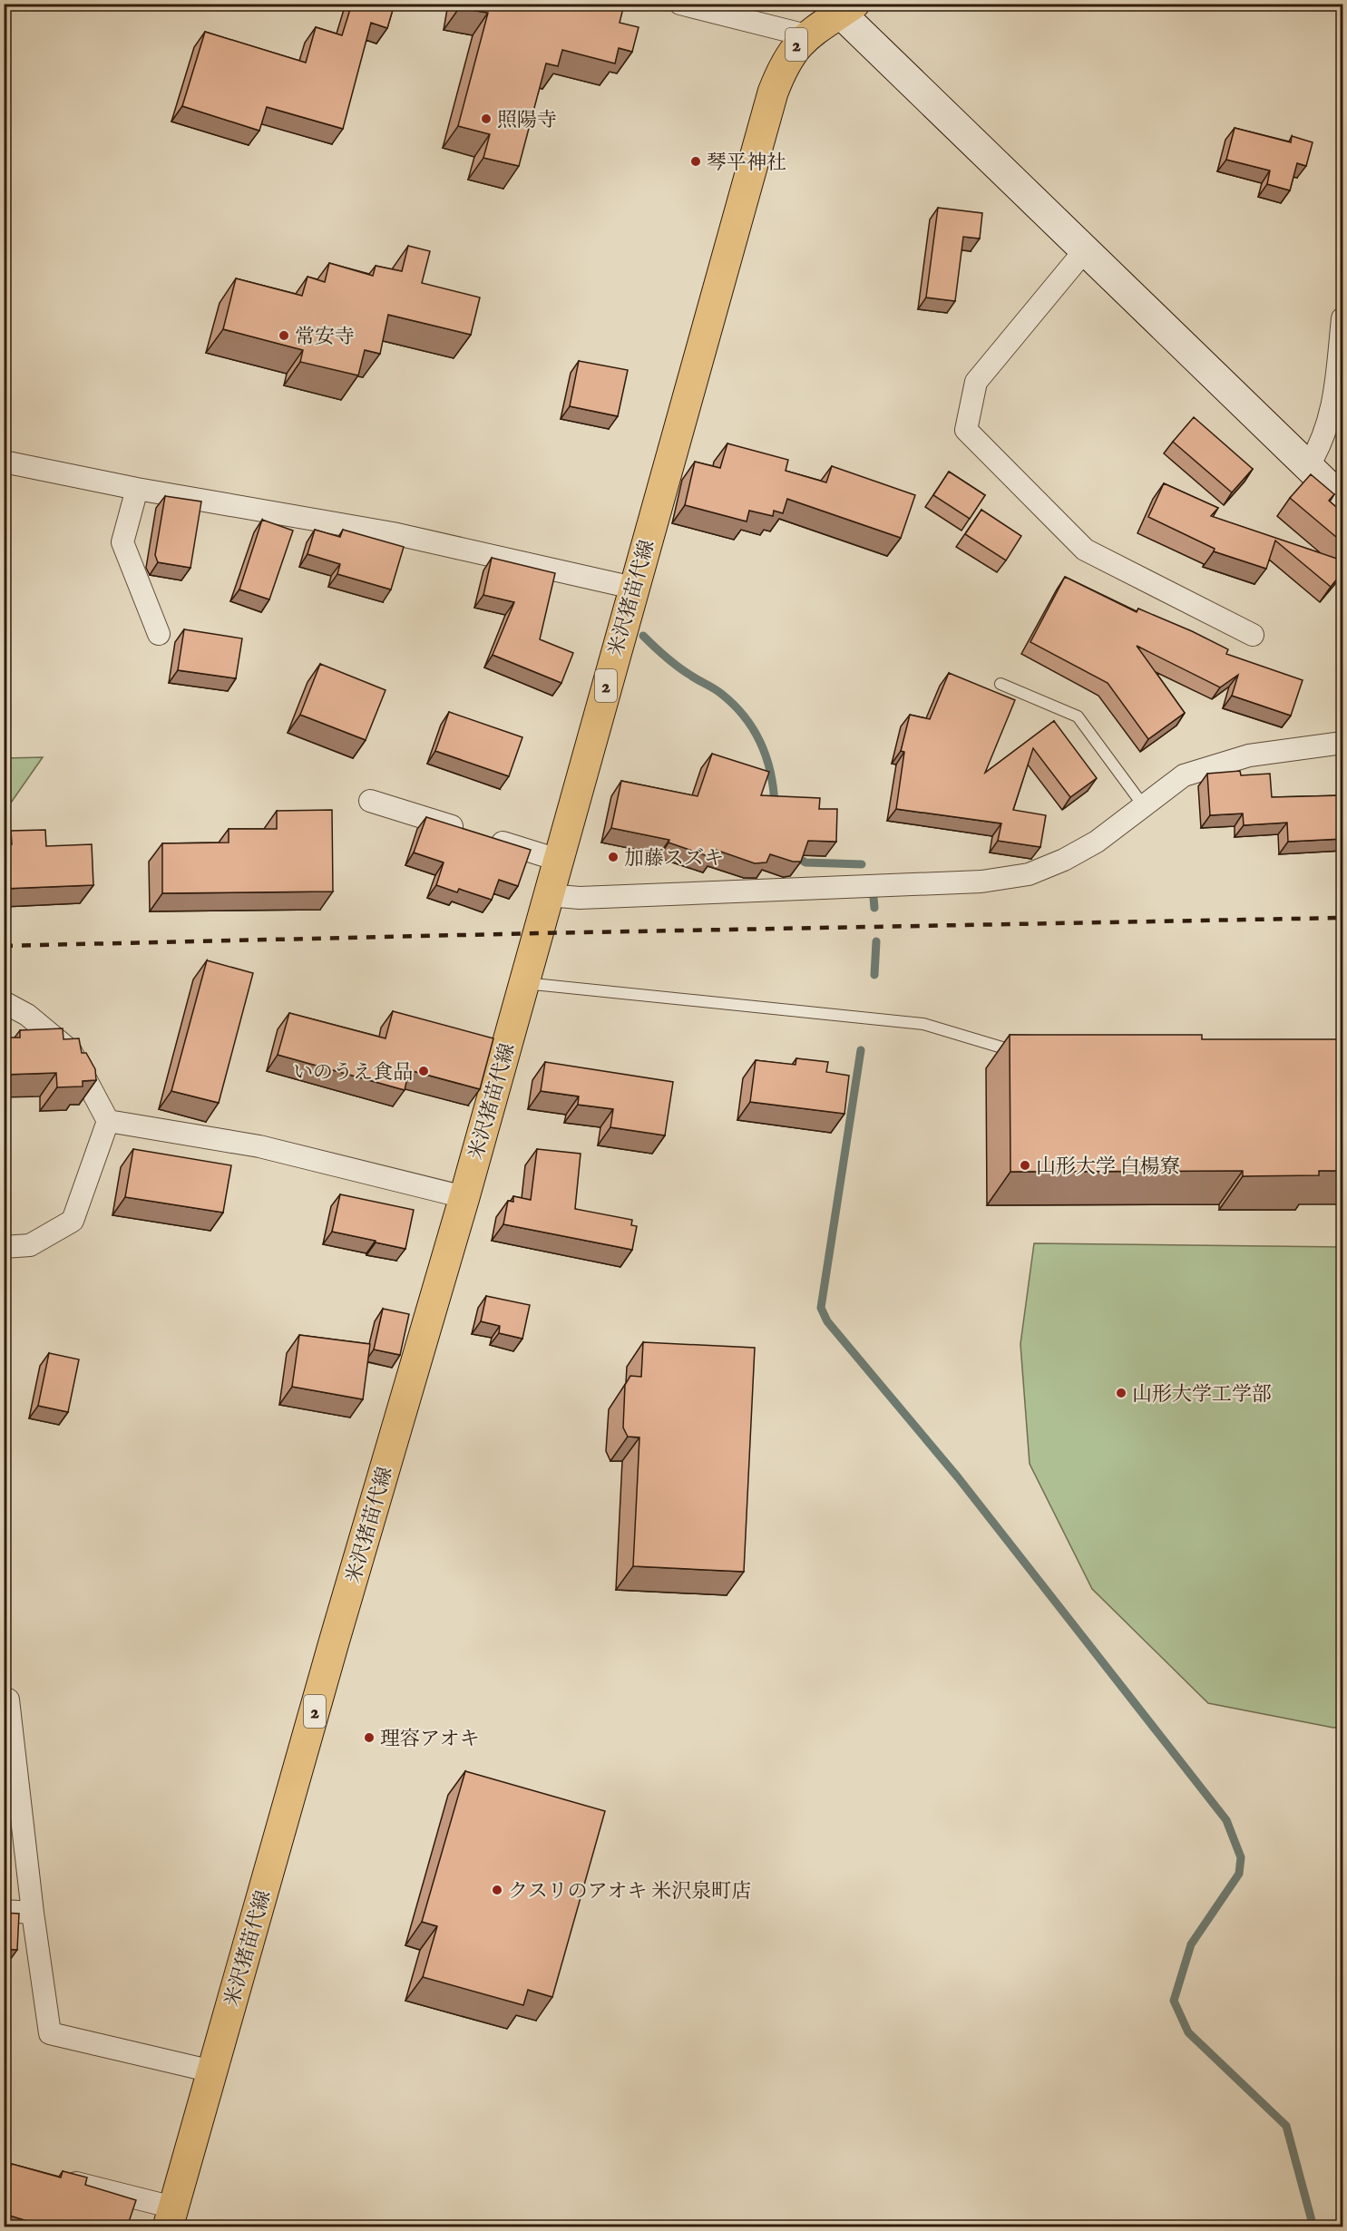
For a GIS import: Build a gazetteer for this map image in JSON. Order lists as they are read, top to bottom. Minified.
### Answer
{"streets":{"main road":["2","米沢猪苗代線"]},"places":["照陽寺","琴平神社","常安寺","加藤スズキ","いのうえ食品","山形大学 白楊寮","山形大学工学部","理容アオキ","クスリのアオキ 米沢泉町店"]}
